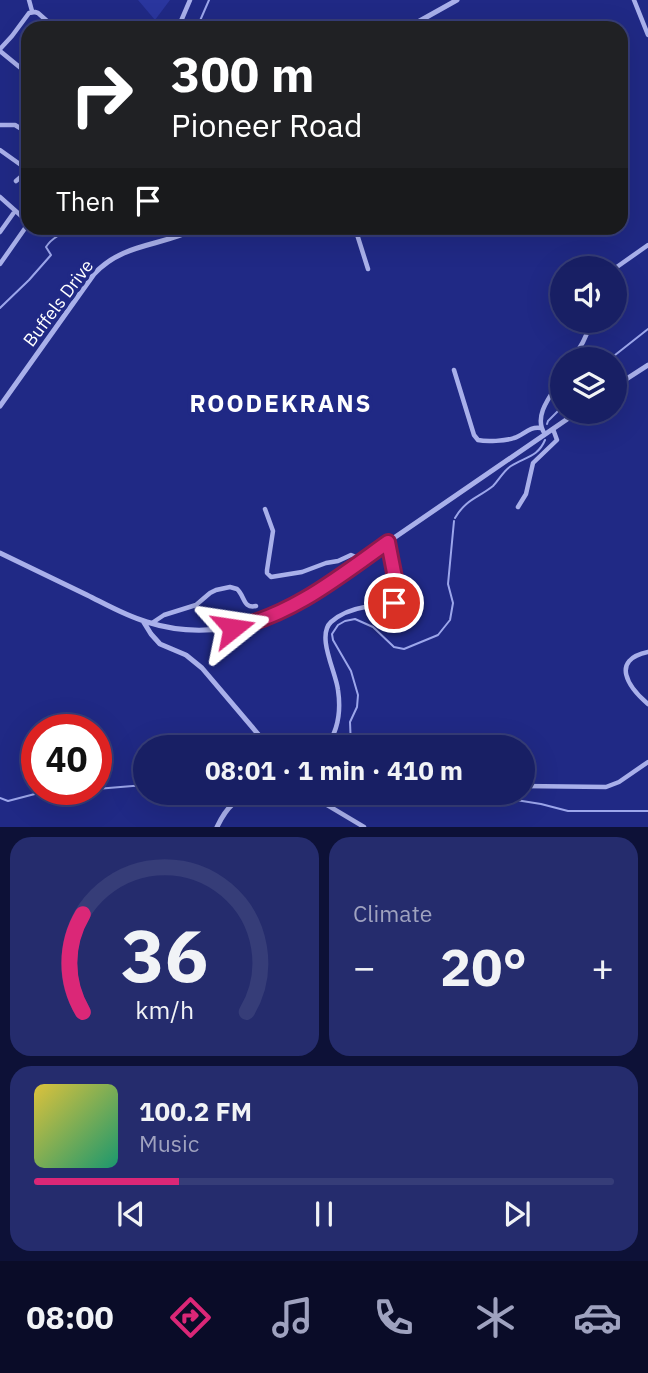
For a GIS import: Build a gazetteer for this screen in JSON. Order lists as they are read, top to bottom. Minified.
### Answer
{"streets":{"street":["Buffels Drive"]},"districts":["ROODEKRANS"],"page":{"turn":["300 m","Pioneer Road"],"then":"Then","limit":"40","trip":"08:01 · 1 min · 410 m","tile":"Climate","heat":["−","20°","+"],"song":["100.2 FM","Music"],"tabs":"08:00","gauge":["36","km/h"]}}
